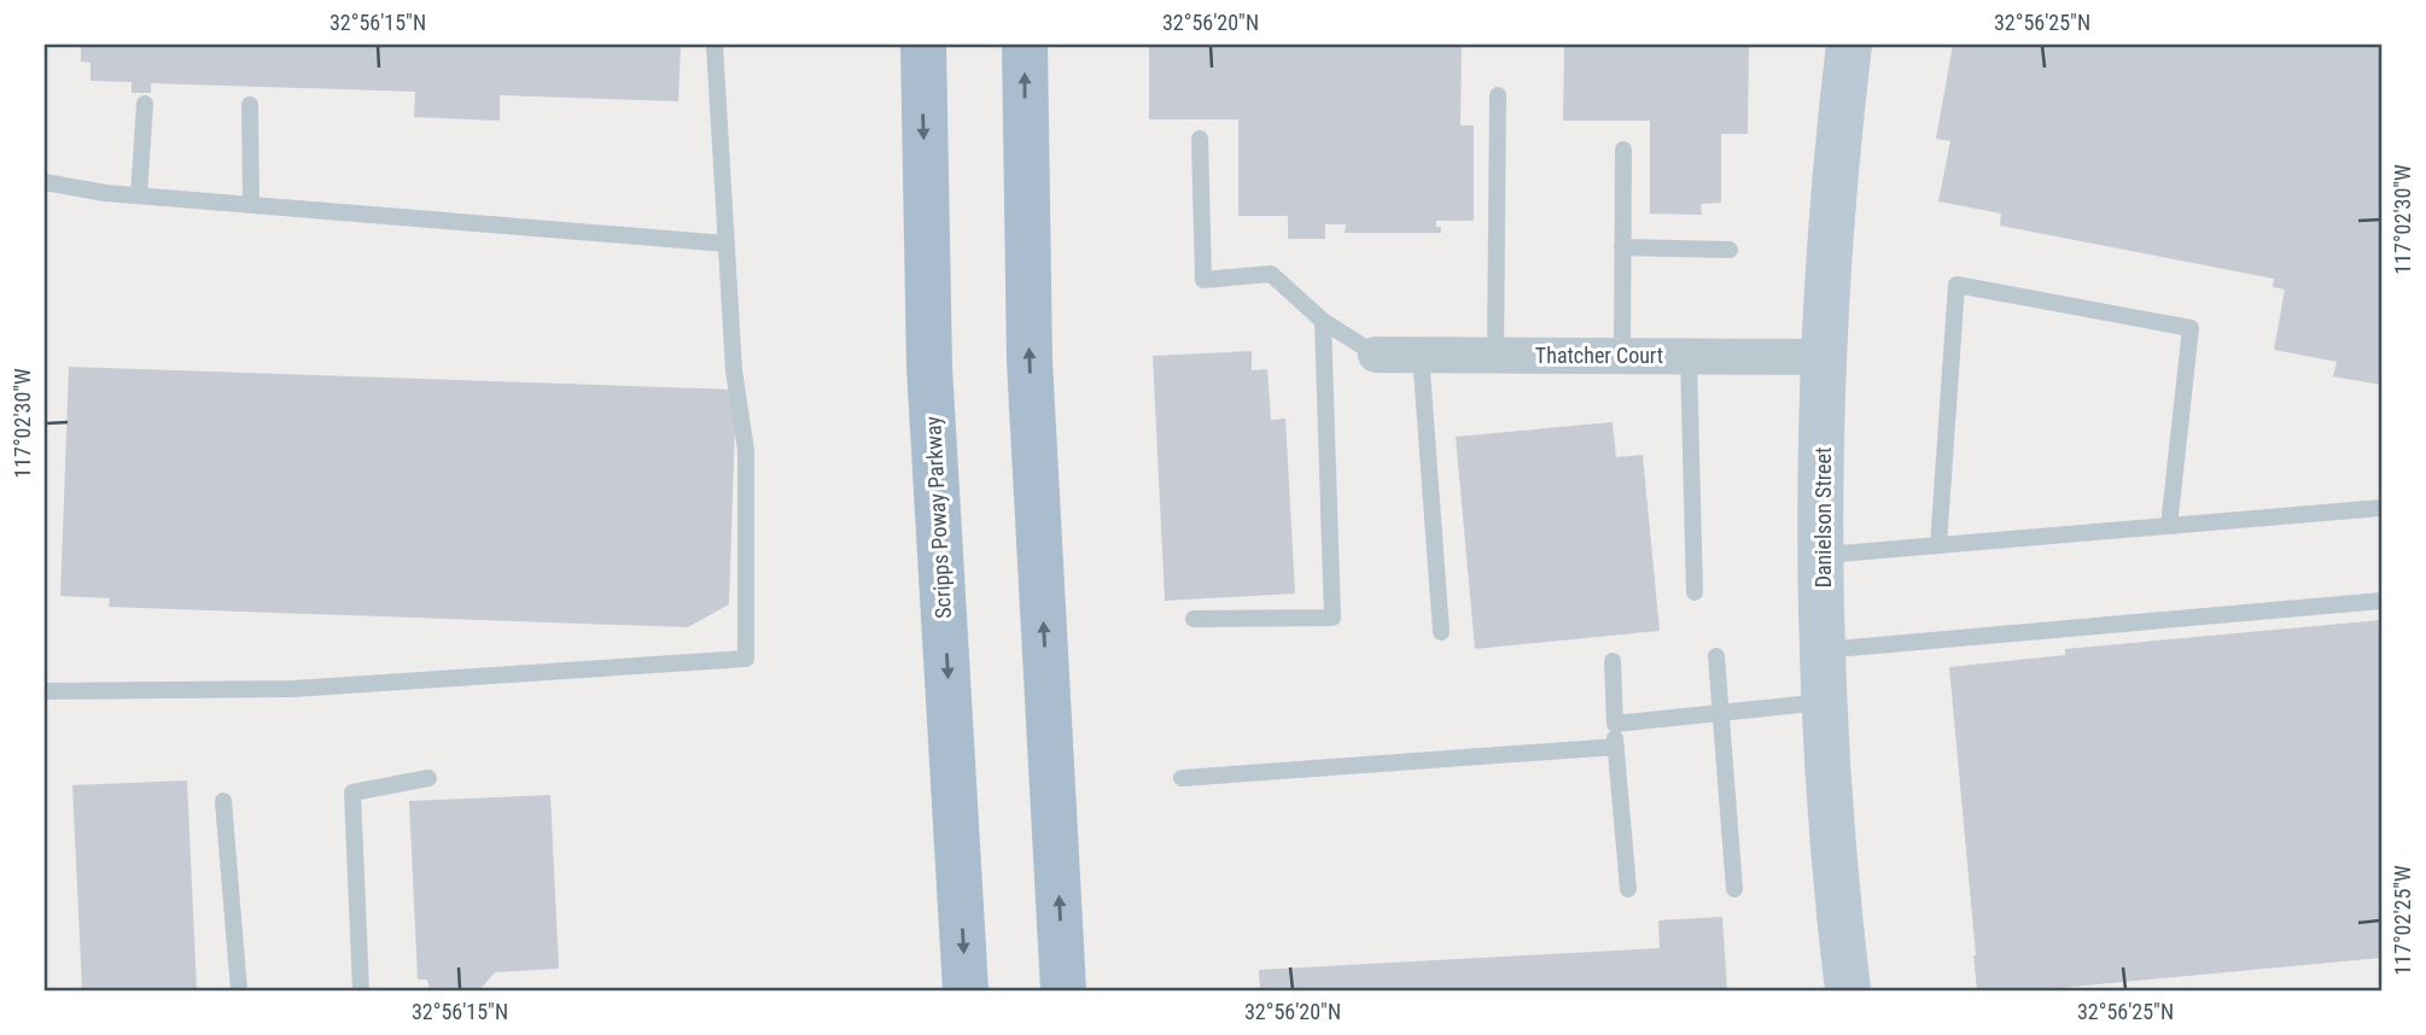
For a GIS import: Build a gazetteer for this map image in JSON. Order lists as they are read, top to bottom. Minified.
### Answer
{"streets":{"main road":["Scripps Poway Parkway"],"street":["Thatcher Court","Danielson Street"]},"crossings":[["Thatcher Court","Danielson Street"]],"coordinates":["32°56'15\"N","32°56'20\"N","32°56'25\"N","117°02'30\"W","117°02'25\"W"]}
